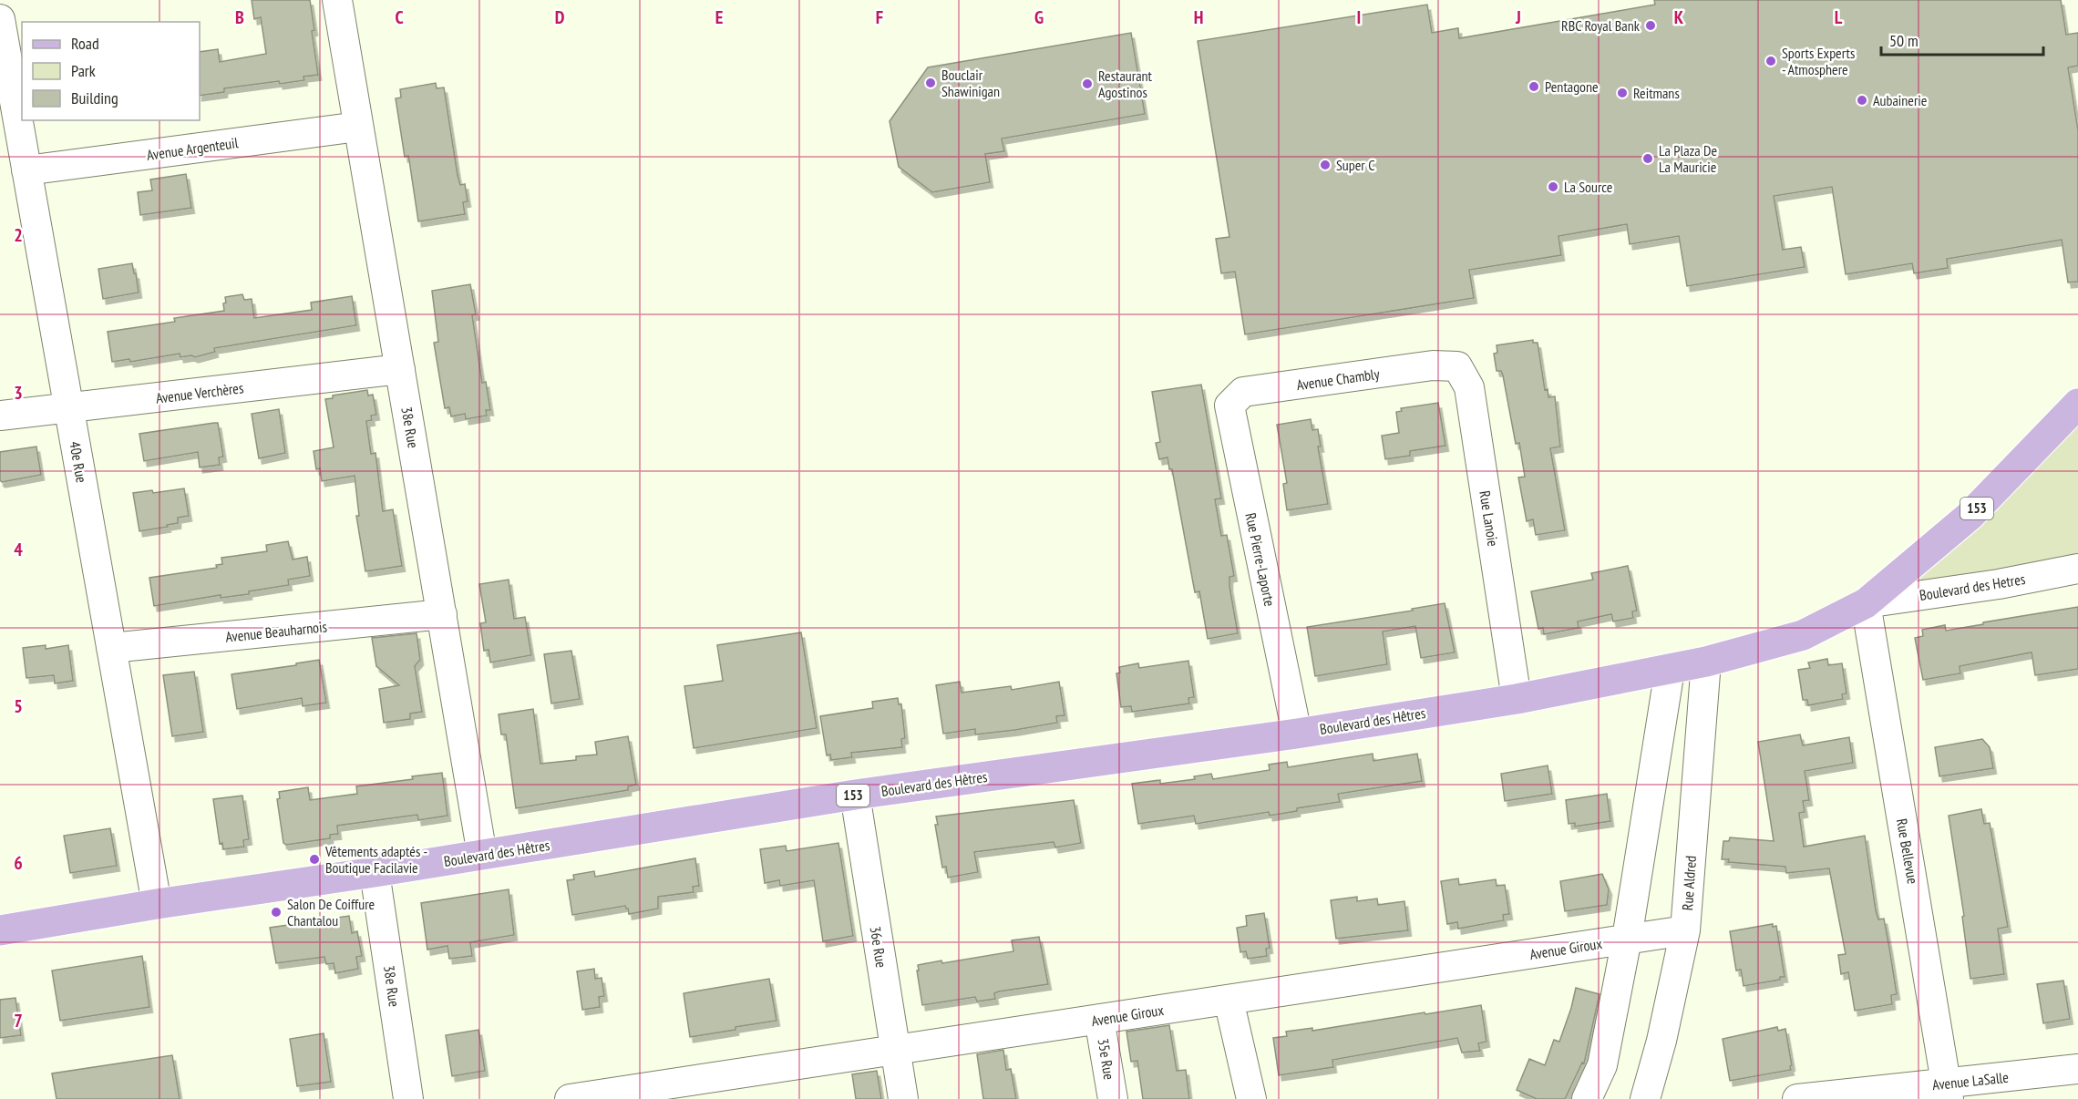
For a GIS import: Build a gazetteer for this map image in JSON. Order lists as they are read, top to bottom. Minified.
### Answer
{"streets":{"main road":["153","Boulevard des Hêtres"],"street":["Avenue Argenteuil","Avenue Chambly","Avenue Verchères","38e Rue","40e Rue","Rue Lanoie","Rue Pierre-Laporte","Boulevard des Hetres","Avenue Beauharnois","Rue Bellevue","Rue Aldred","36e Rue","Avenue Giroux","35e Rue","Avenue LaSalle"]},"crossings":[["Avenue Argenteuil","38e Rue"],["Avenue Argenteuil","40e Rue"],["Avenue Chambly","Rue Lanoie"],["Avenue Chambly","Rue Pierre-Laporte"],["Avenue Verchères","38e Rue"],["Avenue Verchères","40e Rue"],["38e Rue","Avenue Beauharnois"],["38e Rue","Boulevard des Hêtres"],["40e Rue","Avenue Beauharnois"],["40e Rue","Boulevard des Hêtres"],["153","Boulevard des Hetres"],["153","Boulevard des Hêtres"],["153","Rue Bellevue"],["153","Rue Aldred"],["Rue Lanoie","Boulevard des Hêtres"],["Rue Pierre-Laporte","Boulevard des Hêtres"],["Boulevard des Hetres","Rue Bellevue"],["Boulevard des Hêtres","Rue Aldred"],["Boulevard des Hêtres","36e Rue"],["Rue Bellevue","Avenue LaSalle"],["Rue Aldred","Avenue Giroux"],["36e Rue","Avenue Giroux"],["Avenue Giroux","35e Rue"]],"places":["RBC Royal Bank","Sports Experts - Atmosphere","Bouclair Shawinigan","Restaurant Agostinos","Pentagone","Reitmans","Aubainerie","La Plaza De La Mauricie","Super C","La Source","Vêtements adaptés - Boutique Facilavie","Salon De Coiffure Chantalou"],"legend":["Road","Park","Building"],"scale_bar":"50 m","grid":{"columns":["B","C","D","E","F","G","H","I","J","K","L"],"rows":["2","3","4","5","6","7"]}}
